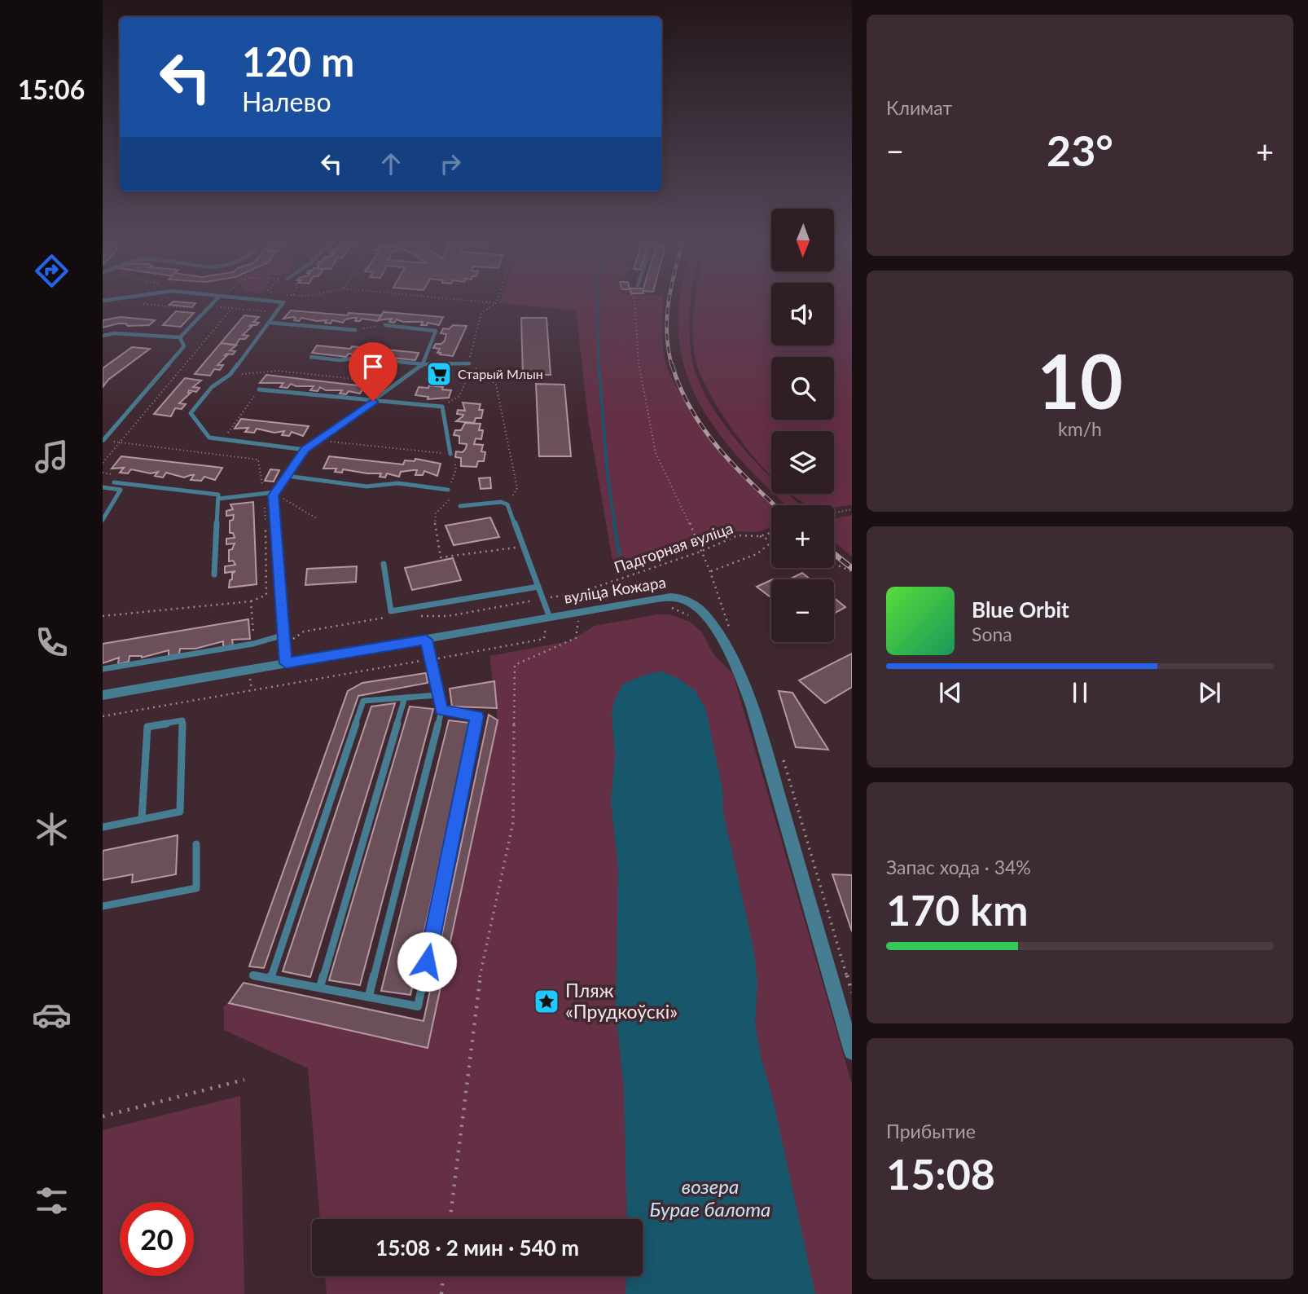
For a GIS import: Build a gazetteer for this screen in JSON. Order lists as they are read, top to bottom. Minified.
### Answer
{"streets":{"street":["вуліца Кожара"],"path":["Падгорная вуліца"]},"water":["возера Бурае балота"],"places":{"supermarket":["Старый Млын"],"place":["Пляж «Прудкоўскі»"]},"north":"bottom","page":{"tabs":"15:06","tile":["Климат",["10","km/h"],["Запас хода · 34%","170 km"],["Прибытие","15:08"]],"turn":["120 m","Налево"],"heat":["−","23°","+"],"map_buttons":["+","−"],"song":["Blue Orbit","Sona"],"limit":"20","trip":"15:08 · 2 мин · 540 m"}}
